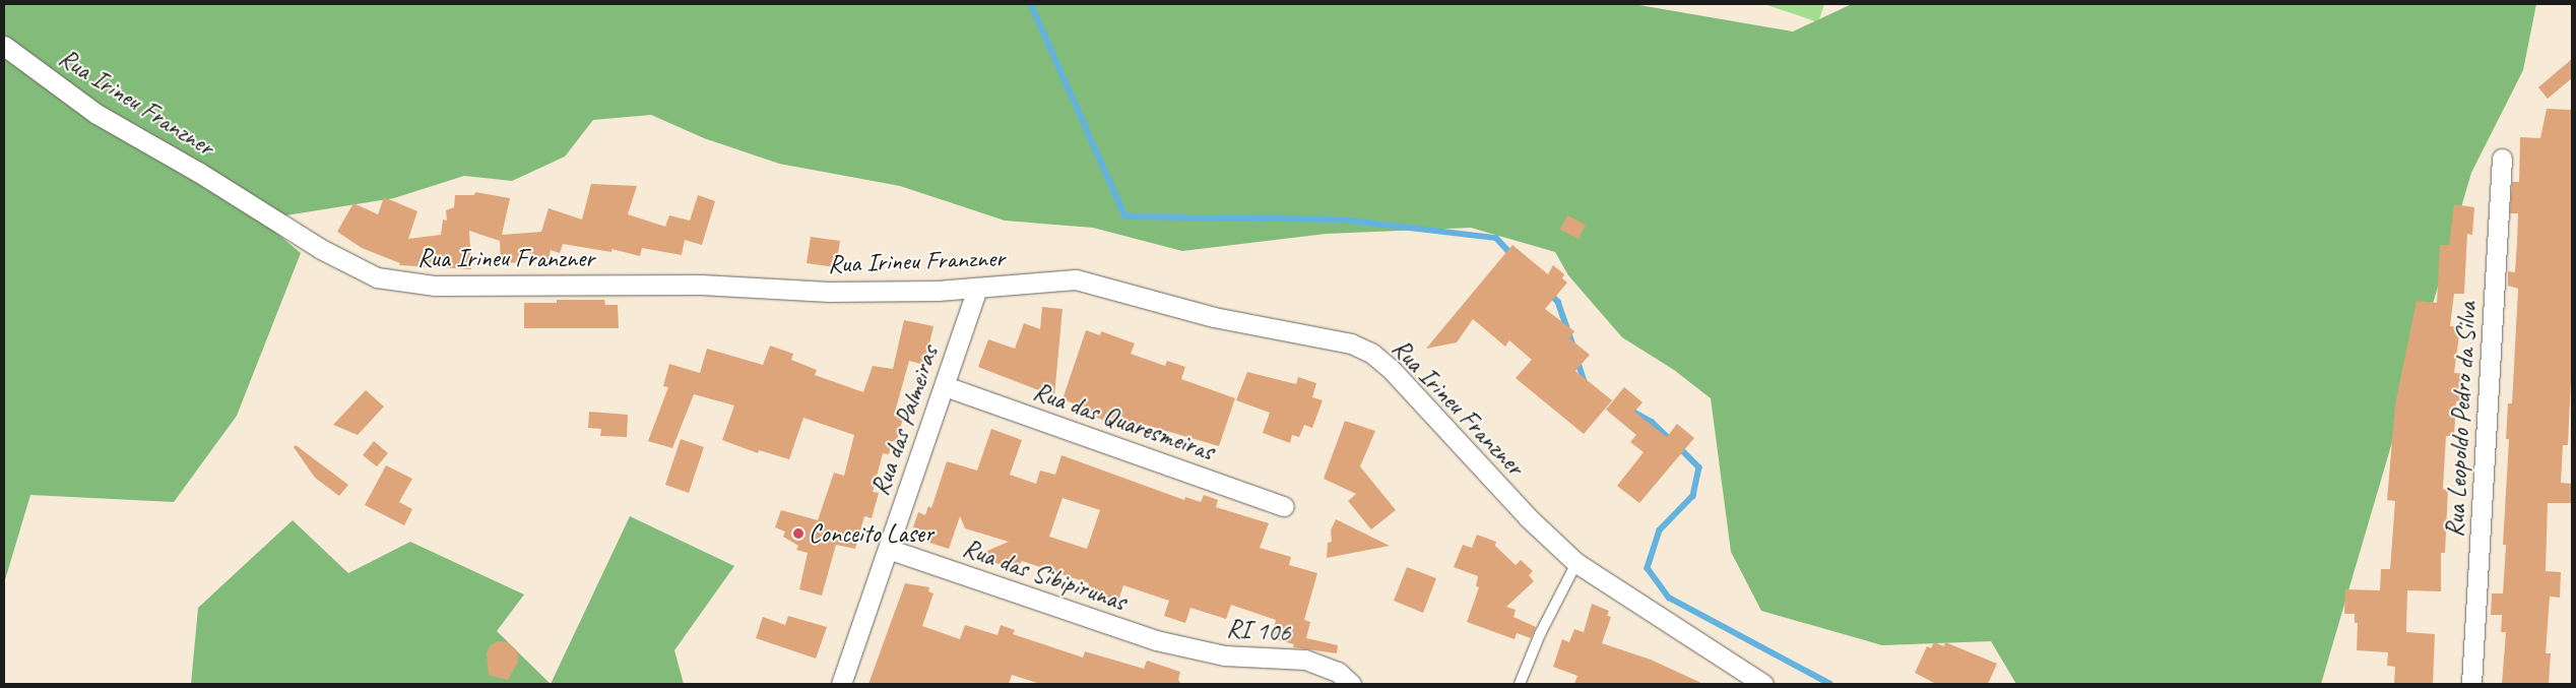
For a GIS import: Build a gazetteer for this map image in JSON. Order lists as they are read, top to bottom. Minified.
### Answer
{"streets":{"street":["Rua Irineu Franzner","Rua Leopoldo Pedro da Silva","Rua das Palmeiras","Rua das Quaresmeiras","Rua das Sibipirunas","RI 106"]},"crossings":[["Rua Irineu Franzner","Rua das Palmeiras"],["Rua das Palmeiras","Rua das Quaresmeiras"],["Rua das Palmeiras","Rua das Sibipirunas"],["Rua das Sibipirunas","RI 106"]],"places":["Conceito Laser"]}
